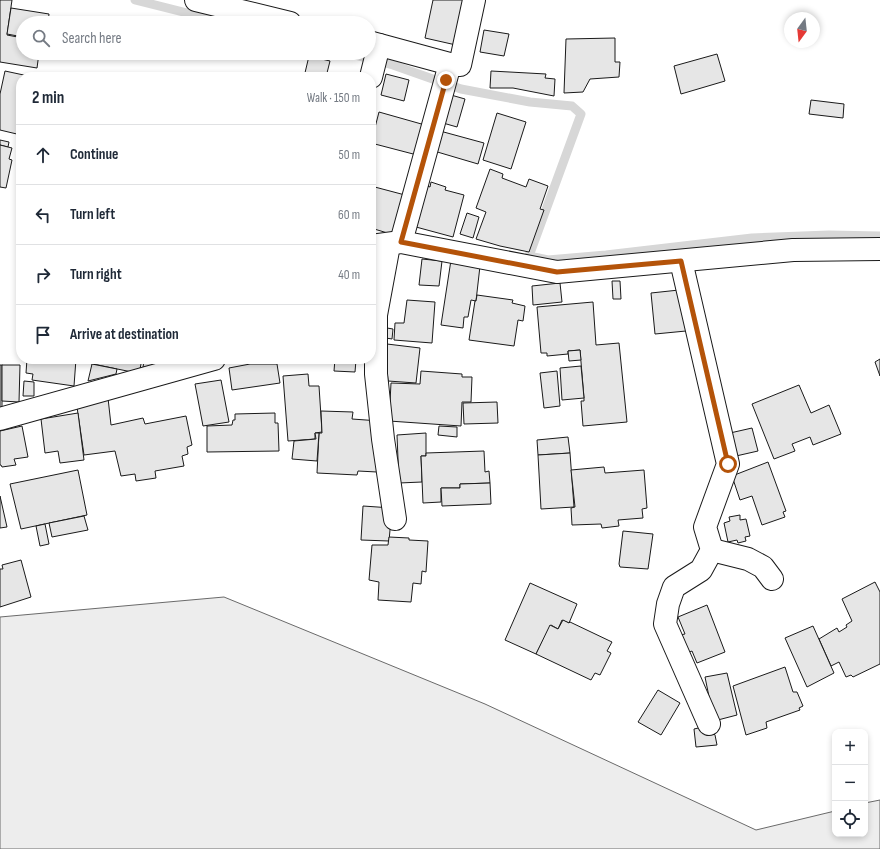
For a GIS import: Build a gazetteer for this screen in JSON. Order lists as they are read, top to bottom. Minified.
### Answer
{"north":"bottom","page":{"search":"Search here","heading":["2 min","Walk · 150 m"],"list":[["Continue","50 m"],["Turn left","60 m"],["Turn right","40 m"],"Arrive at destination"],"map_buttons":["+","−"]}}
